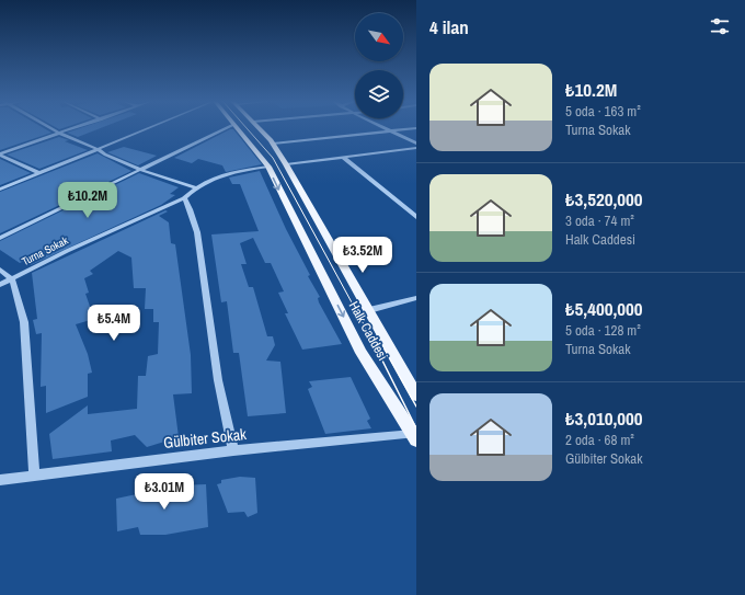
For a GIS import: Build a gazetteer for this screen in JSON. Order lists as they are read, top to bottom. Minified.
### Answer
{"streets":{"main road":["Halk Caddesi"],"street":["Turna Sokak","Gülbiter Sokak"]},"crossings":[["Turna Sokak","Halk Caddesi"],["Halk Caddesi","Gülbiter Sokak"]],"north":"bottom right","page":{"heading":"4 ilan","list":[{"name":"₺10.2M","note":"5 oda · 163 m² · Turna Sokak"},{"name":"₺3,520,000","note":"3 oda · 74 m² · Halk Caddesi"},{"name":"₺5,400,000","note":"5 oda · 128 m² · Turna Sokak"},{"name":"₺3,010,000","note":"2 oda · 68 m² · Gülbiter Sokak"}],"price":["₺10.2M","₺3.52M","₺5.4M","₺3.01M"]}}
